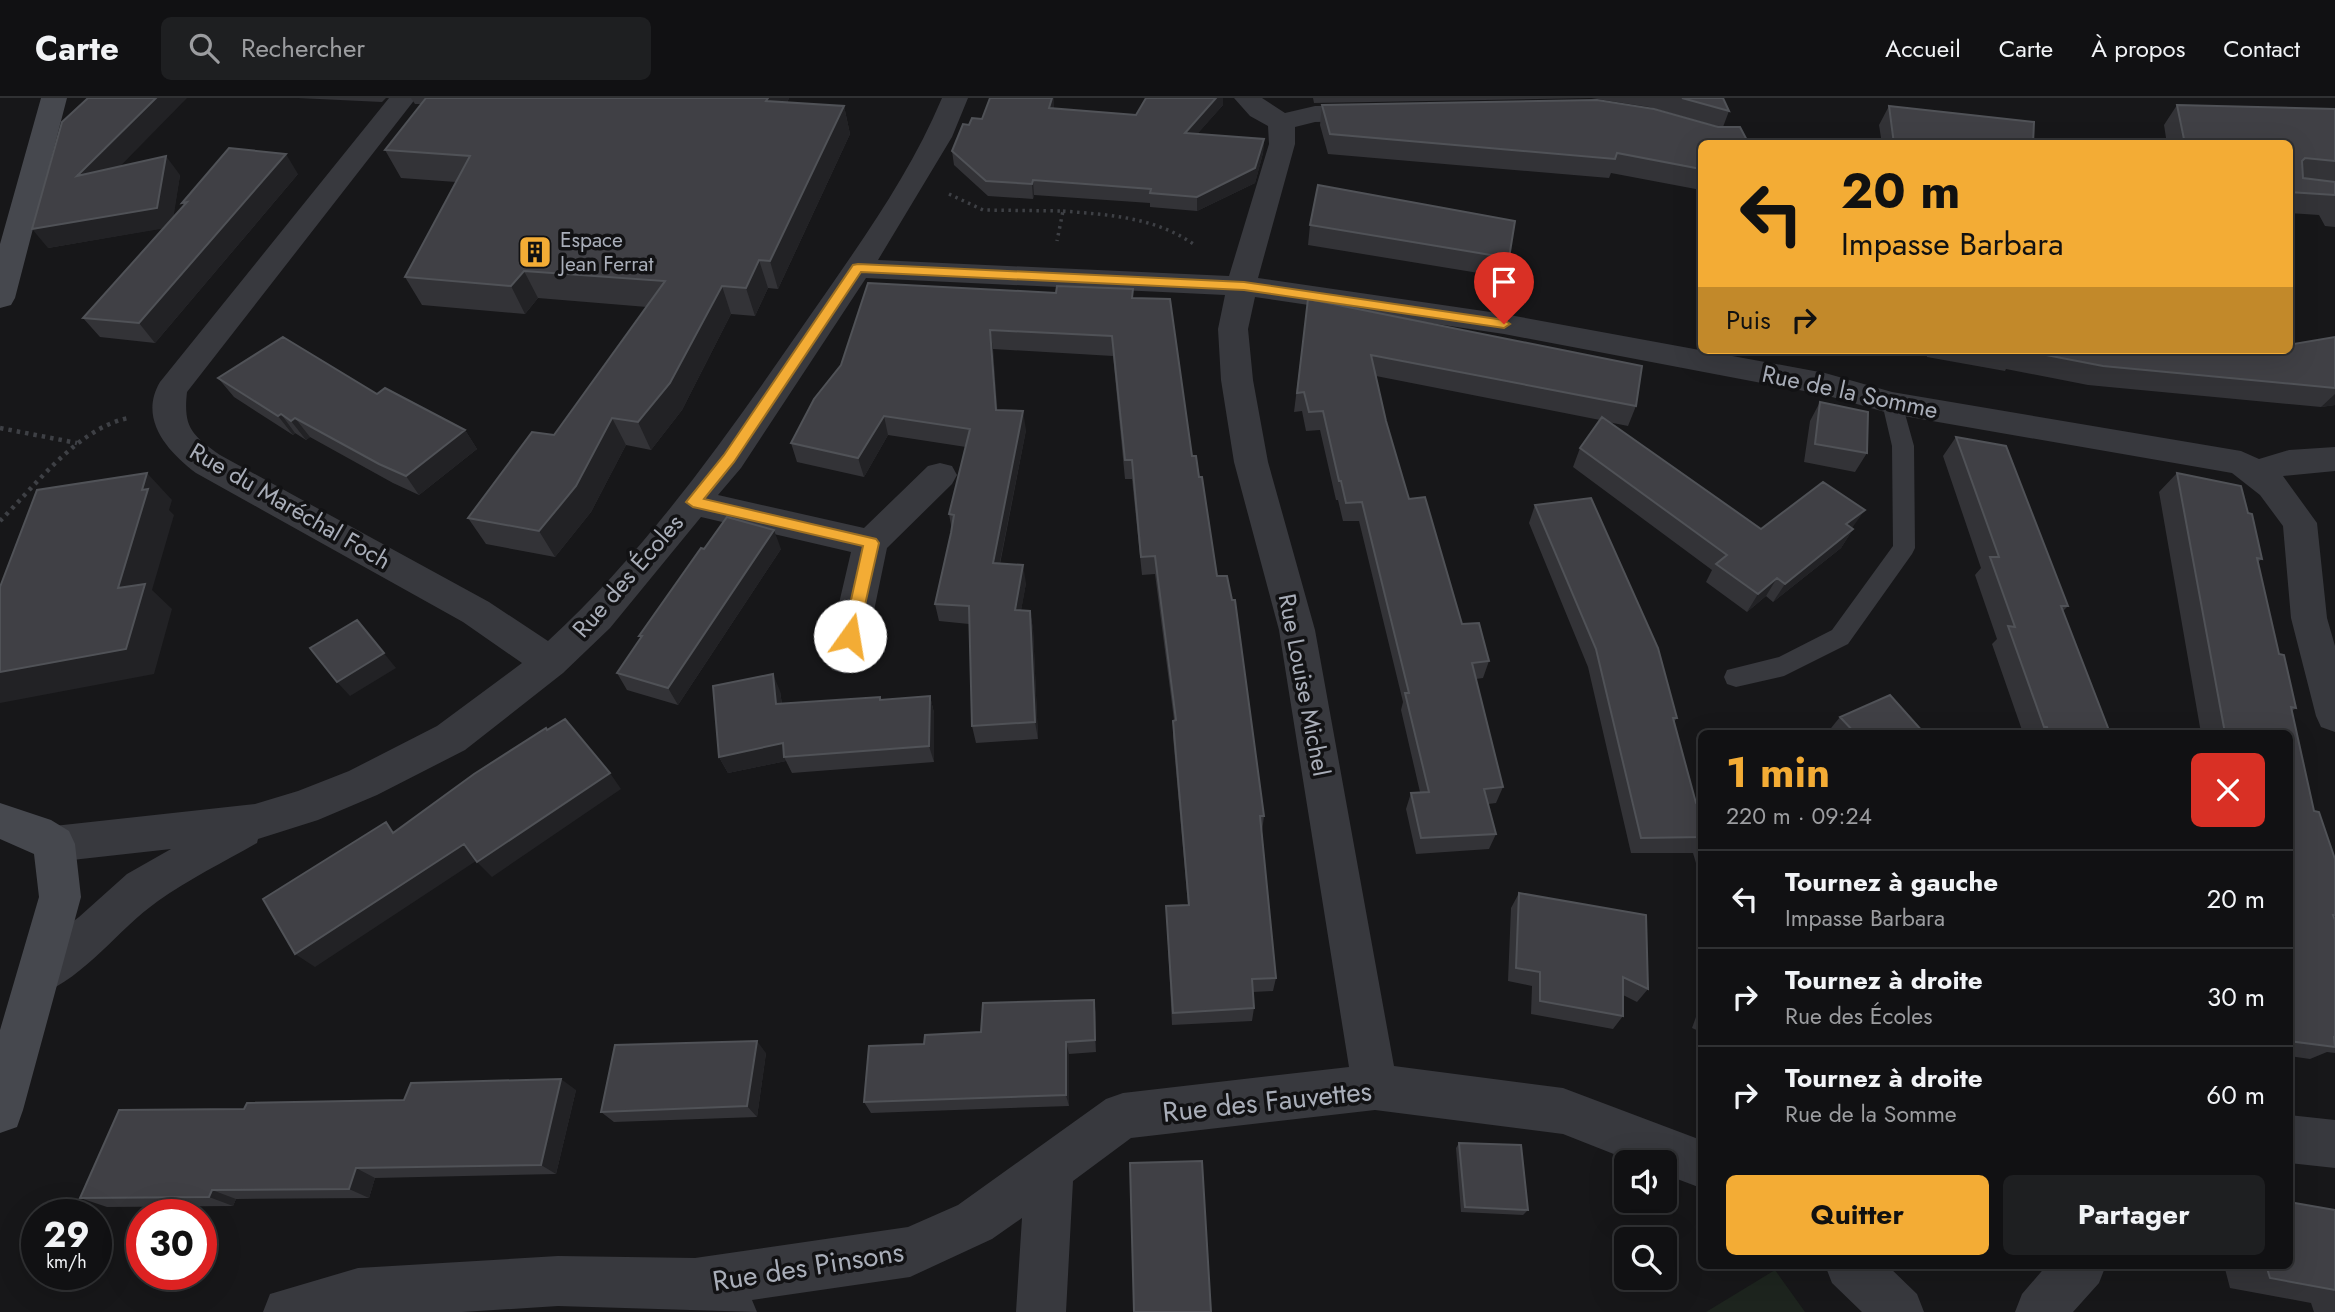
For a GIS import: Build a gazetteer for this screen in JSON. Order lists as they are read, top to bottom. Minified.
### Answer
{"streets":{"street":["Rue de la Somme","Rue du Maréchal Foch","Rue des Écoles","Rue Louise Michel","Rue des Fauvettes","Rue des Pinsons"]},"crossings":[["Rue de la Somme","Rue des Écoles"],["Rue de la Somme","Rue Louise Michel"],["Rue du Maréchal Foch","Rue des Écoles"],["Rue Louise Michel","Rue des Fauvettes"],["Rue des Fauvettes","Rue des Pinsons"]],"places":{"building":["Espace Jean Ferrat"]},"page":{"header":"Carte","search":"Rechercher","nav":["Accueil","Carte","À propos","Contact"],"turn":["20 m","Impasse Barbara"],"then":"Puis","heading":["1 min","220 m · 09:24"],"list":[{"name":"Tournez à gauche","note":"Impasse Barbara","value":"20 m"},{"name":"Tournez à droite","note":"Rue des Écoles","value":"30 m"},{"name":"Tournez à droite","note":"Rue de la Somme","value":"60 m"}],"buttons":["Quitter","Partager"],"speed":"29 km/h","limit":"30"}}
